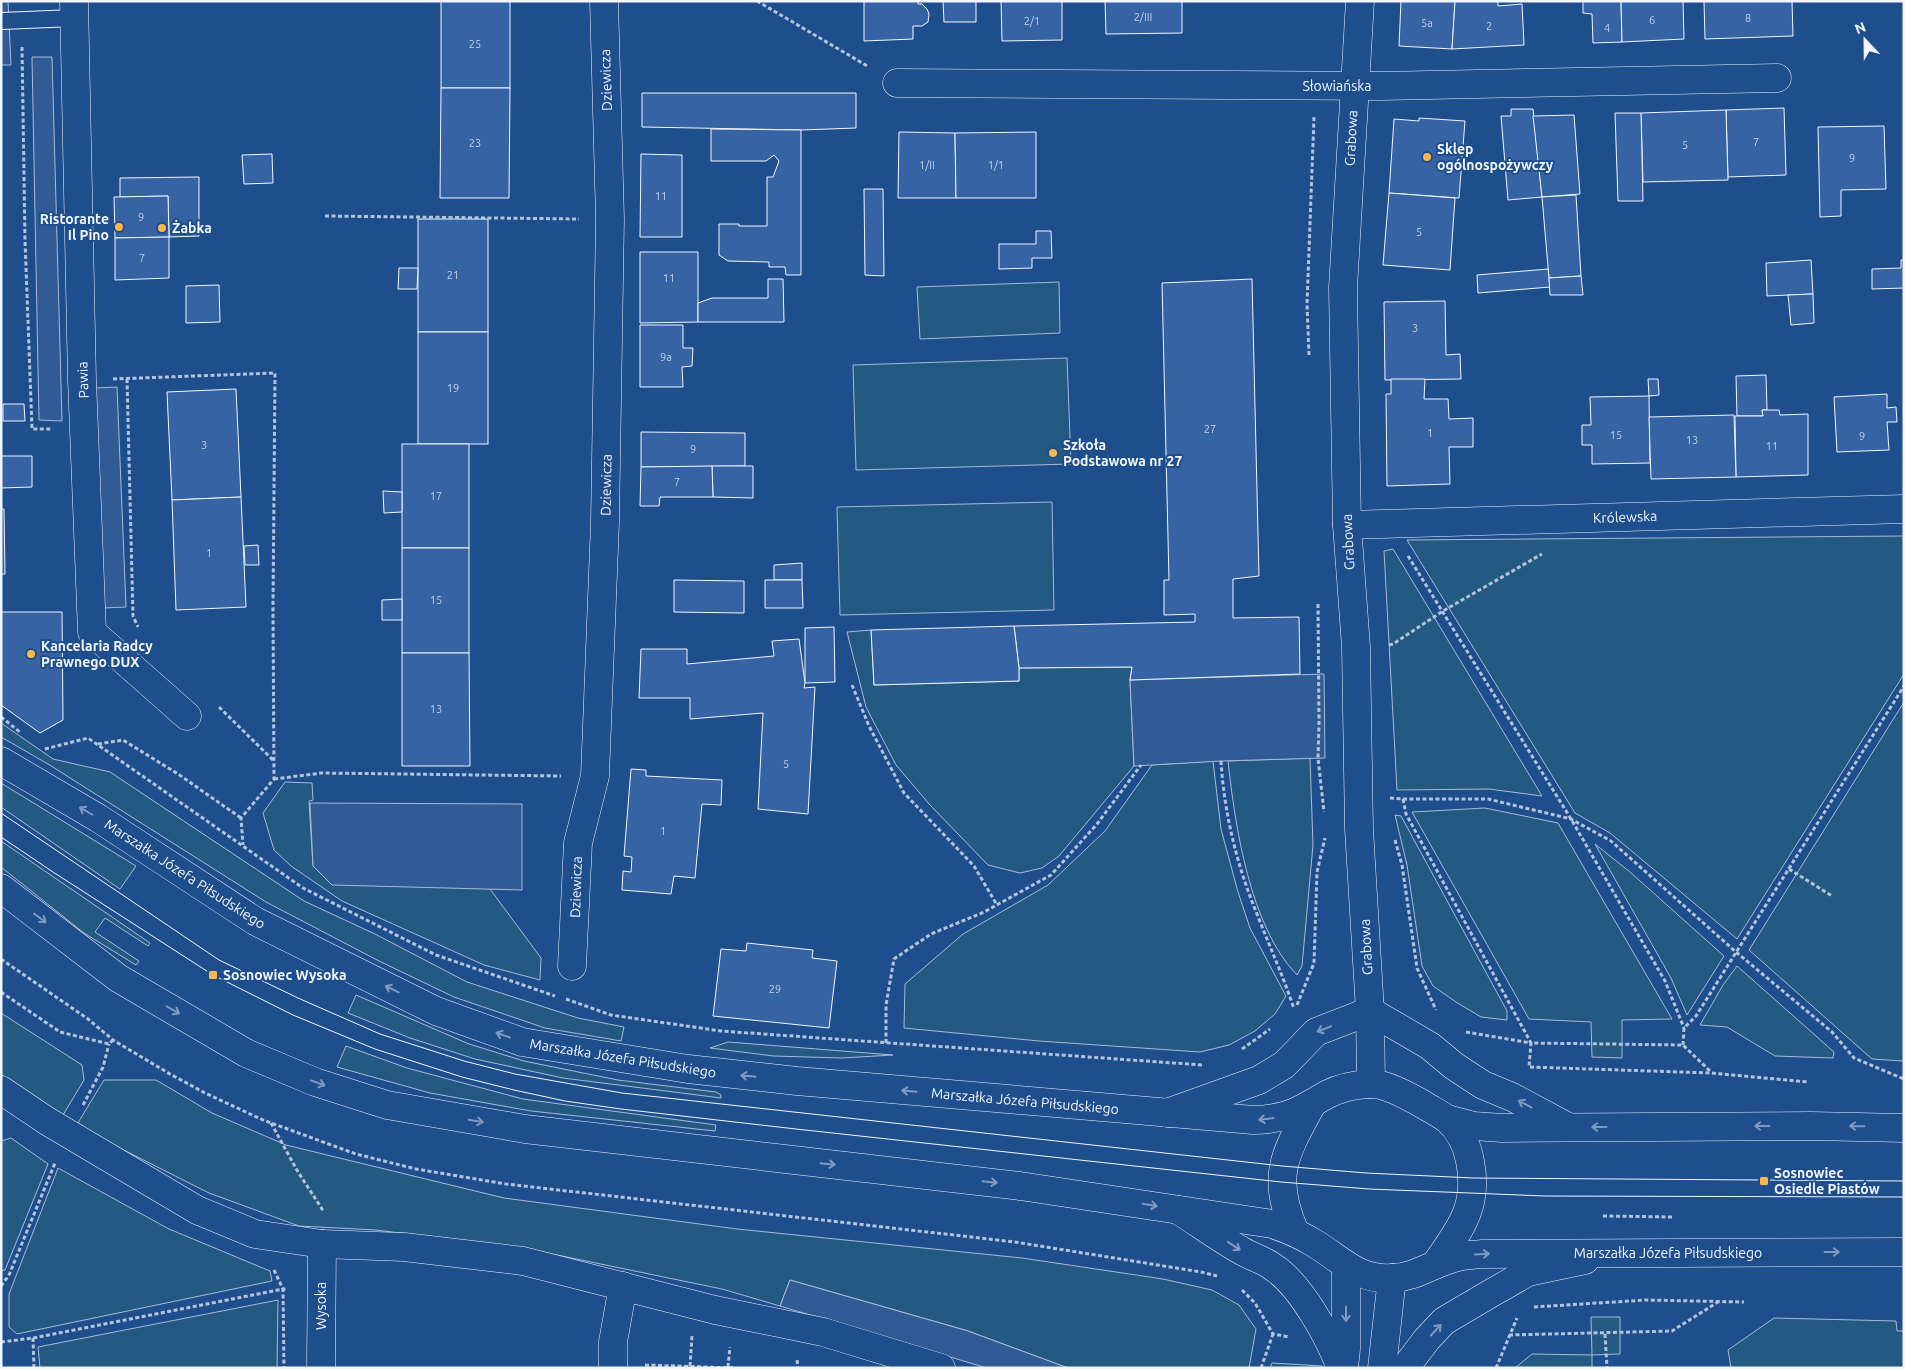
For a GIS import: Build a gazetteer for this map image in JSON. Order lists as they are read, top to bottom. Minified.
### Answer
{"streets":{"street":["Dziewicza","Słowiańska","Grabowa","Pawia","Królewska","Marszałka Józefa Piłsudskiego","Wysoka"]},"crossings":[["Słowiańska","Grabowa"],["Grabowa","Królewska"],["Grabowa","Marszałka Józefa Piłsudskiego"]],"places":{"other":["Sklep ogólnospożywczy","Ristorante Il Pino","Żabka","Szkoła Podstawowa nr 27","Kancelaria Radcy Prawnego DUX"],"transit":["Sosnowiec Wysoka","Sosnowiec Osiedle Piastów"]},"house_numbers":["2/III","8","6","2/1","5a","2","4","25","7","23","5","9","1/II","1/1","11","9","5","7","21","11","3","9a","19","27","1","15","9","13","3","11","9","7","17","1","15","13","5","1","29"],"north":"top"}
